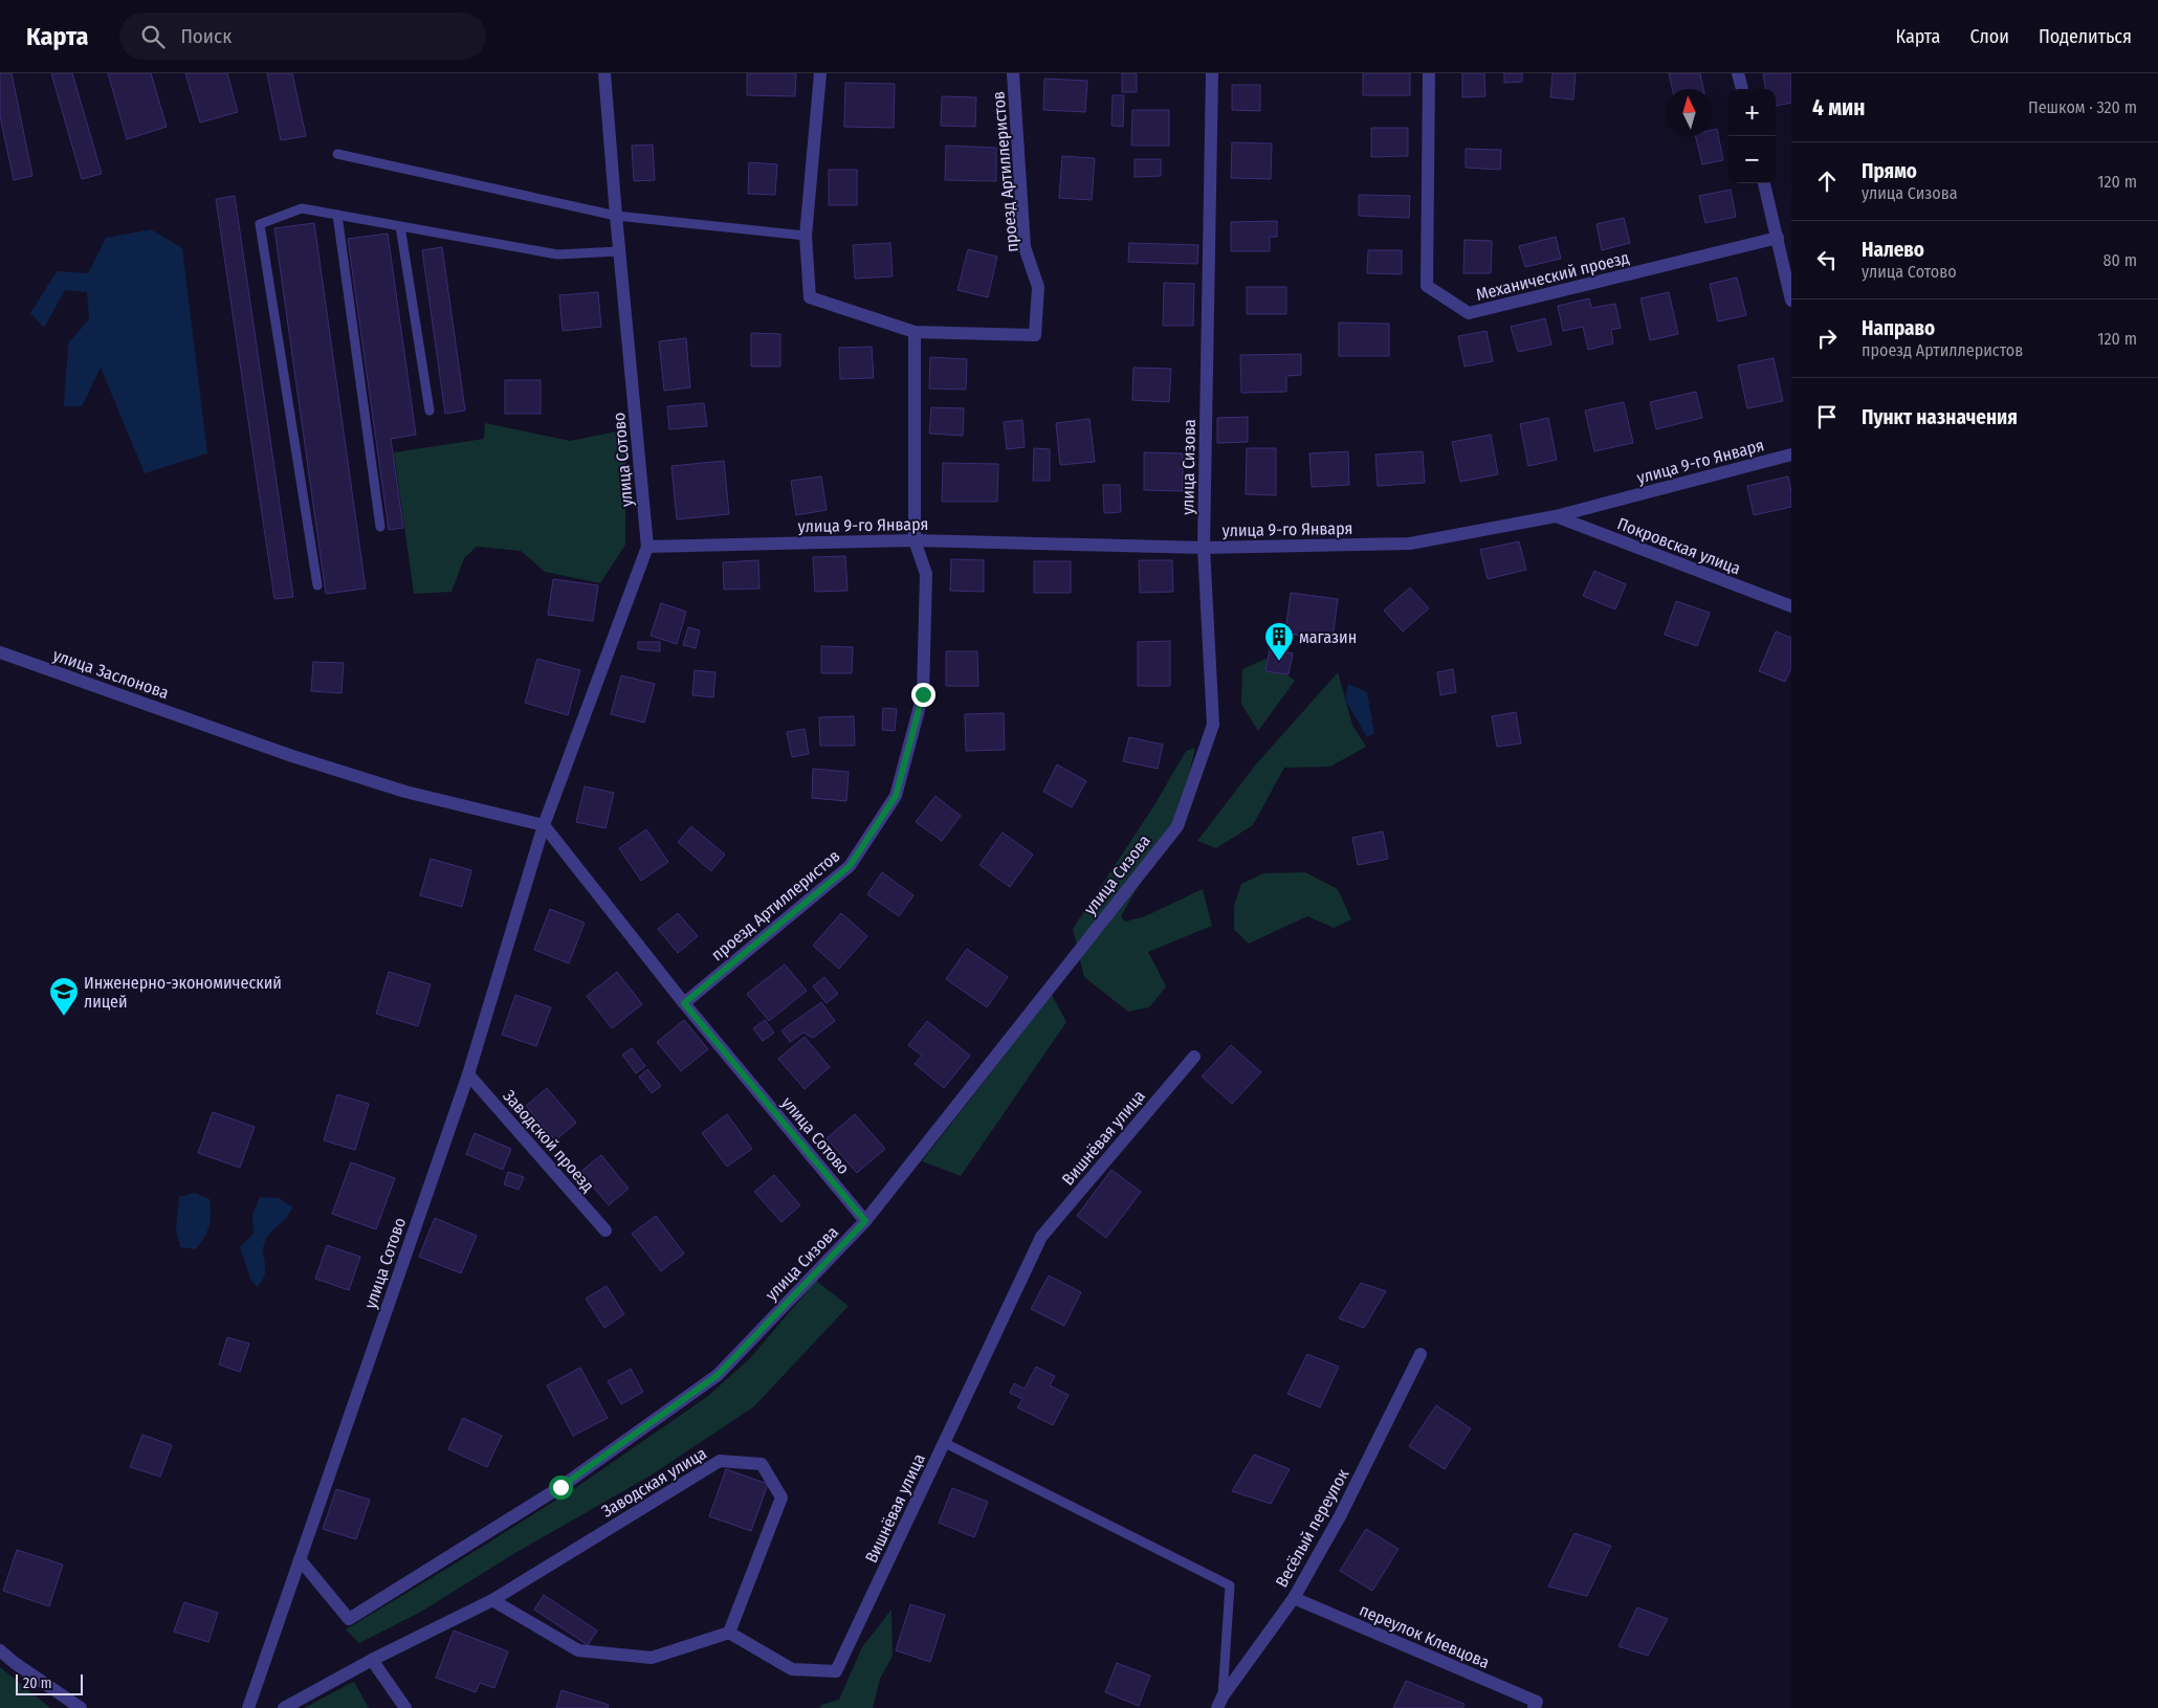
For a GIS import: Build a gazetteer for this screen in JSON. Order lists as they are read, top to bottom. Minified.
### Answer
{"streets":{"street":["проезд Артиллеристов","Механический проезд","улица Сотово","улица 9-го Января","улица Сизова","Покровская улица","улица Заслонова","Вишнёвая улица","Заводской проезд","Заводская улица","Весёлый переулок","переулок Клевцова"]},"crossings":[["проезд Артиллеристов","улица Сотово"],["проезд Артиллеристов","улица 9-го Января"],["улица Сотово","улица 9-го Января"],["улица Сотово","улица Сизова"],["улица Сотово","улица Заслонова"],["улица Сотово","Заводской проезд"],["улица 9-го Января","улица Сизова"],["улица 9-го Января","Покровская улица"],["Вишнёвая улица","Заводская улица"],["Весёлый переулок","переулок Клевцова"]],"places":{"building":["магазин"],"school or university":["Инженерно-экономический лицей"]},"scale_bar":"20 m","north":"top","page":{"header":"Карта","search":"Поиск","nav":["Карта","Слои","Поделиться"],"heading":["4 мин","Пешком · 320 m"],"map_buttons":["+","−"],"list":[["Прямо","улица Сизова","120 m"],["Налево","улица Сотово","80 m"],["Направо","проезд Артиллеристов","120 m"],"Пункт назначения"],"scale":"20 m"}}
